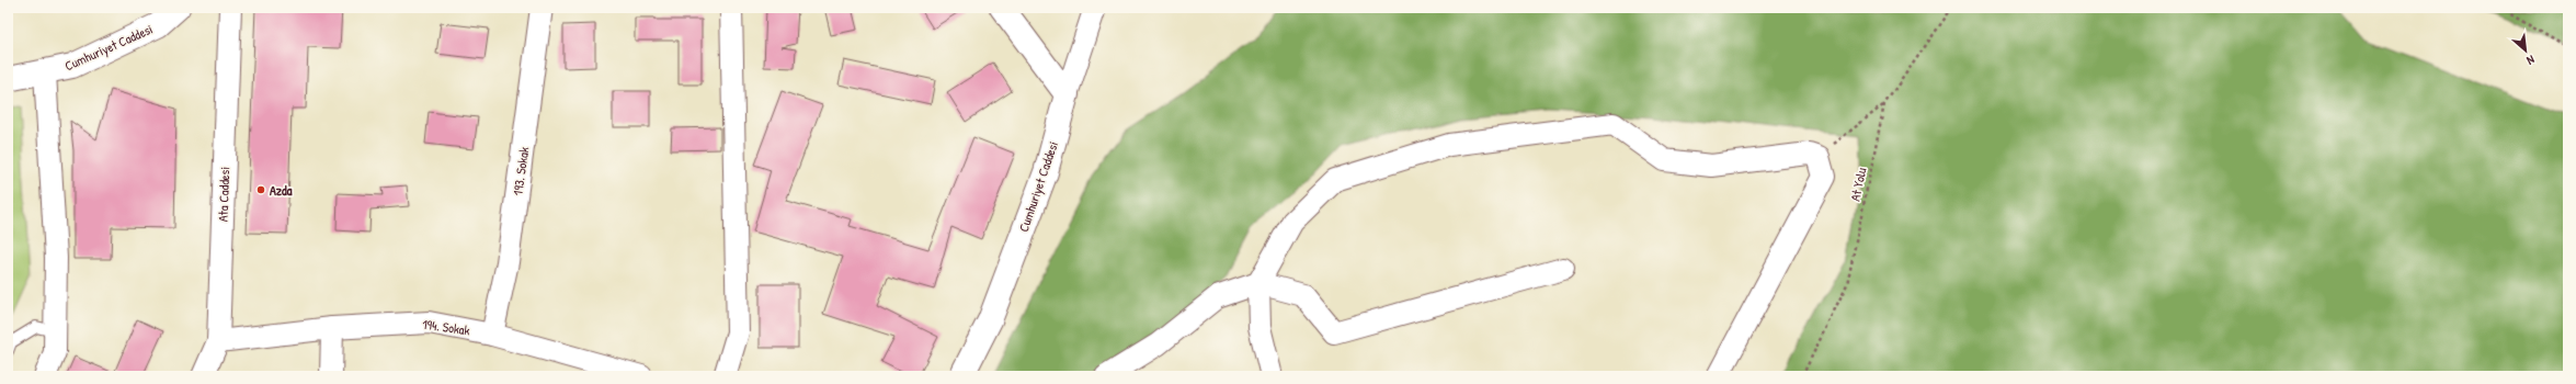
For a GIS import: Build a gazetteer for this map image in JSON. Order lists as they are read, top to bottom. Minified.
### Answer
{"streets":{"street":["Cumhuriyet Caddesi","193. Sokak","Ata Caddesi","194. Sokak"],"path":["At Yolu"]},"crossings":[["193. Sokak","194. Sokak"],["Ata Caddesi","194. Sokak"]],"places":["Azda"],"north":"bottom right"}
